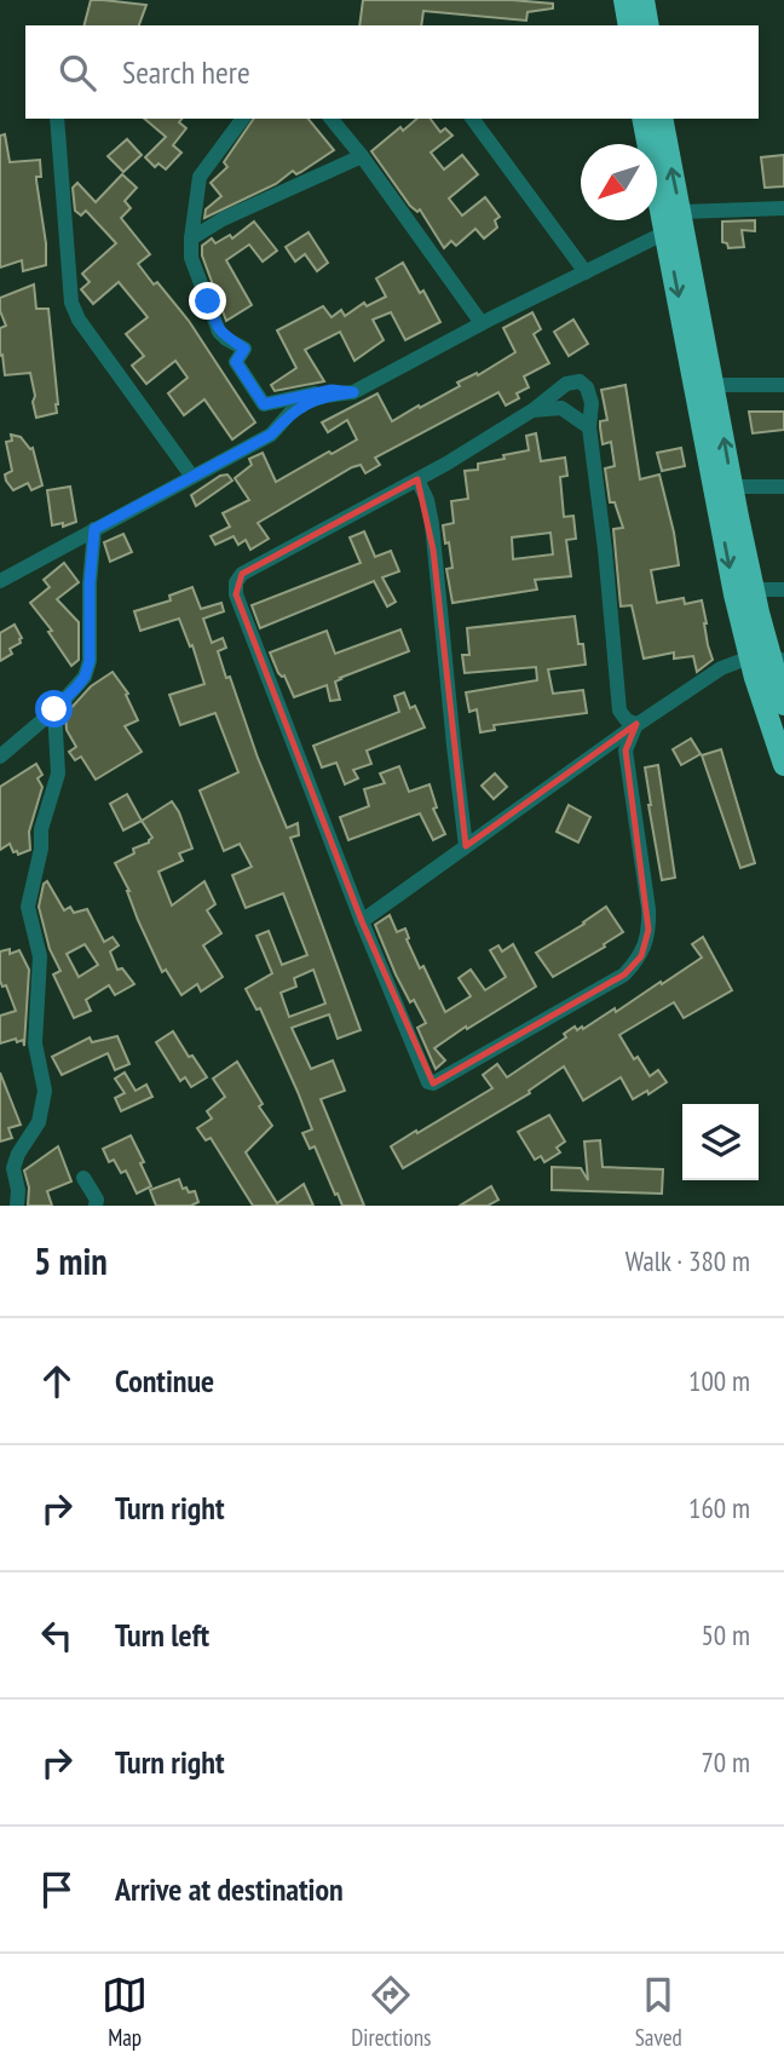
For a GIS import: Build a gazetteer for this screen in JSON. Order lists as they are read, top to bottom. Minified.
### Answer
{"north":"bottom left","page":{"search":"Search here","heading":["5 min","Walk · 380 m"],"list":[["Continue","100 m"],["Turn right","160 m"],["Turn left","50 m"],["Turn right","70 m"],"Arrive at destination"],"nav":["Map","Directions","Saved"]}}
